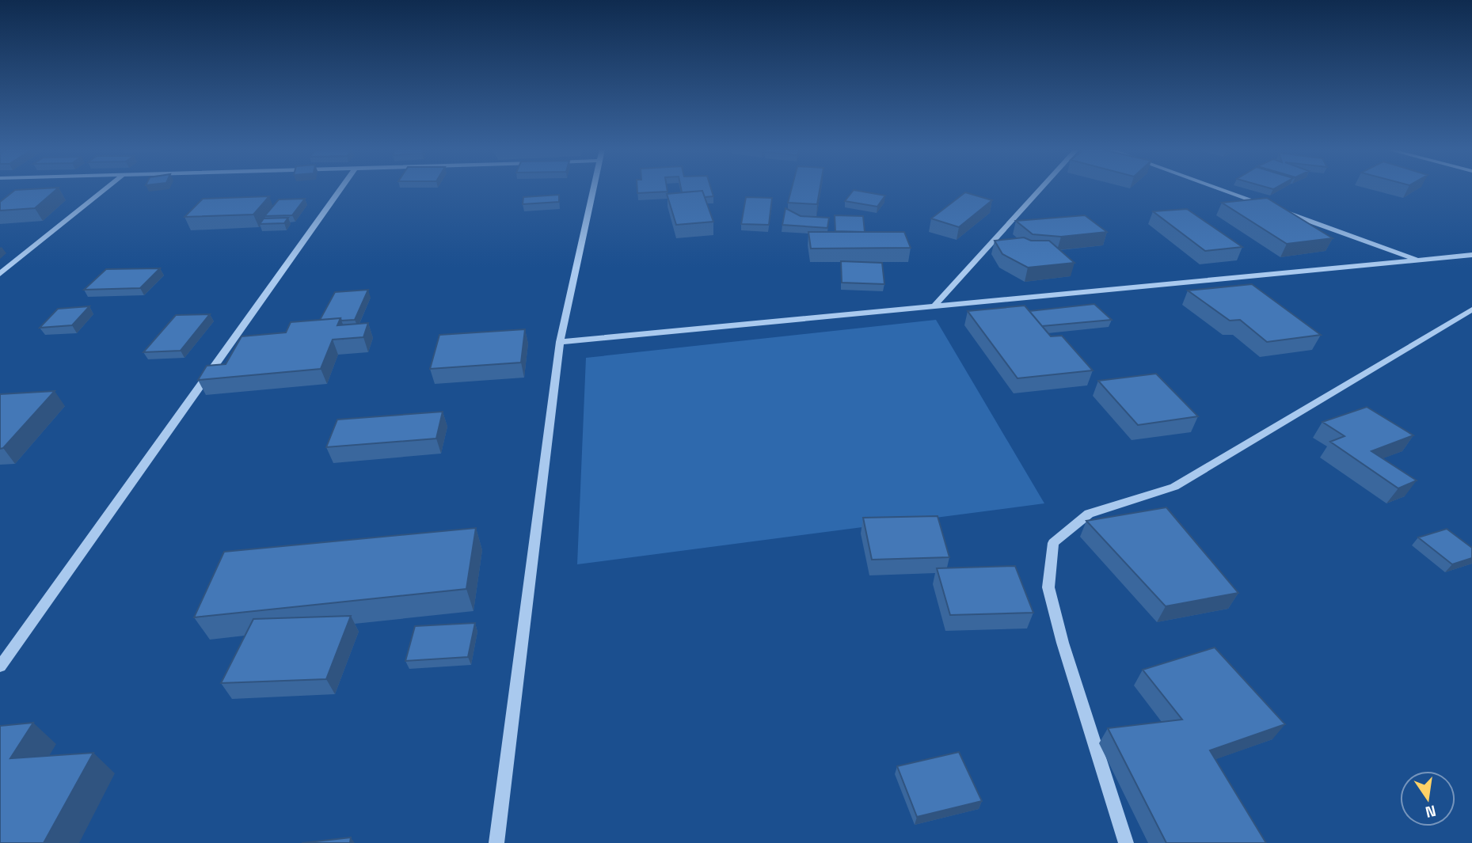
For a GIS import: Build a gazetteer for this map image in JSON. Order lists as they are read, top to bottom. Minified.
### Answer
{"north":"bottom"}
